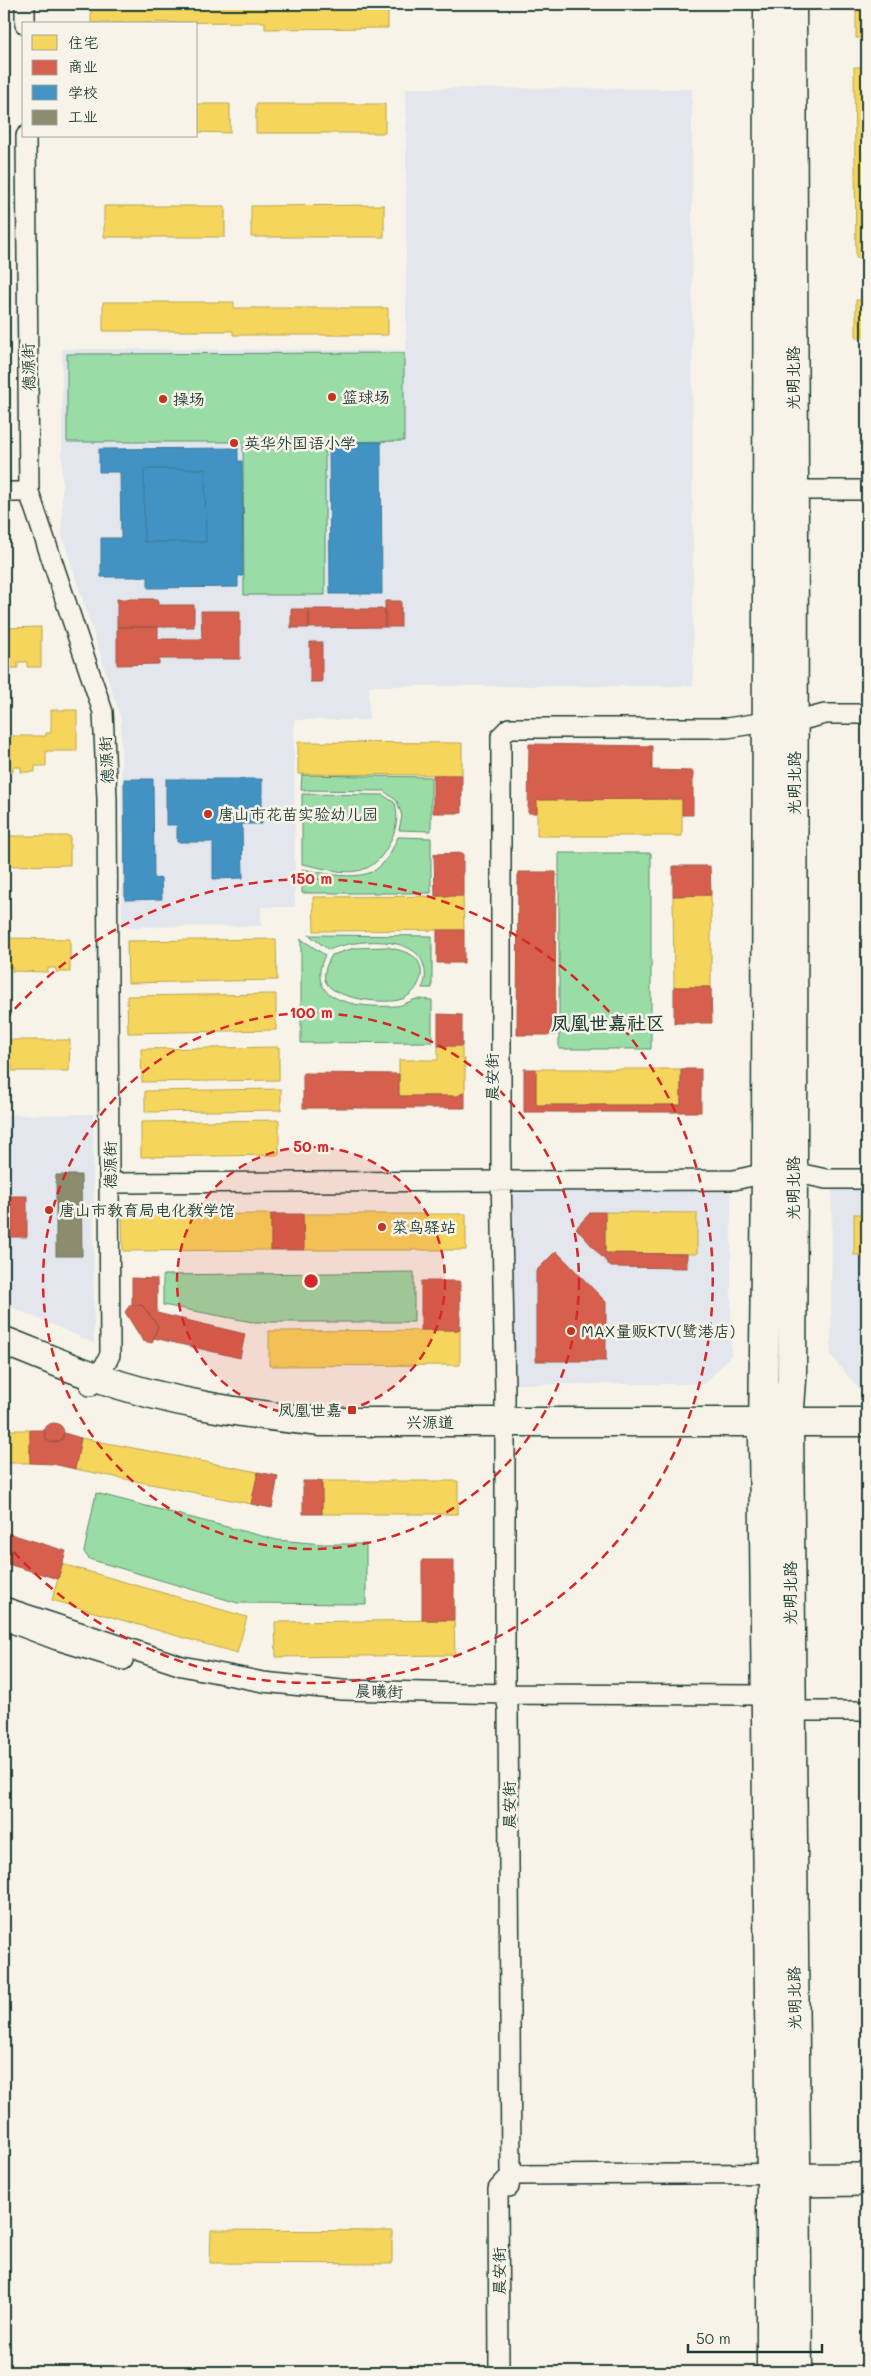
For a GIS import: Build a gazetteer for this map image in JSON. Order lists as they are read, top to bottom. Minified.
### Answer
{"streets":{"main road":["光明北路","兴源道"],"street":["德源街","晨安街","晨曦街"]},"crossings":[["德源街","兴源道"],["光明北路","晨安街"],["光明北路","兴源道"],["光明北路","晨曦街"],["晨安街","兴源道"],["晨安街","晨曦街"]],"districts":["凤凰世嘉社区"],"places":{"other":["篮球场","操场","英华外国语小学","唐山市花苗实验幼儿园","唐山市教育局电化教学馆","菜鸟驿站","MAX量贩KTV(鹭港店)"],"transit":["凤凰世嘉"]},"legend":["住宅","商业","学校","工业"],"scale_bar":"50 m","rings":["150 m","100 m","50 m"]}
